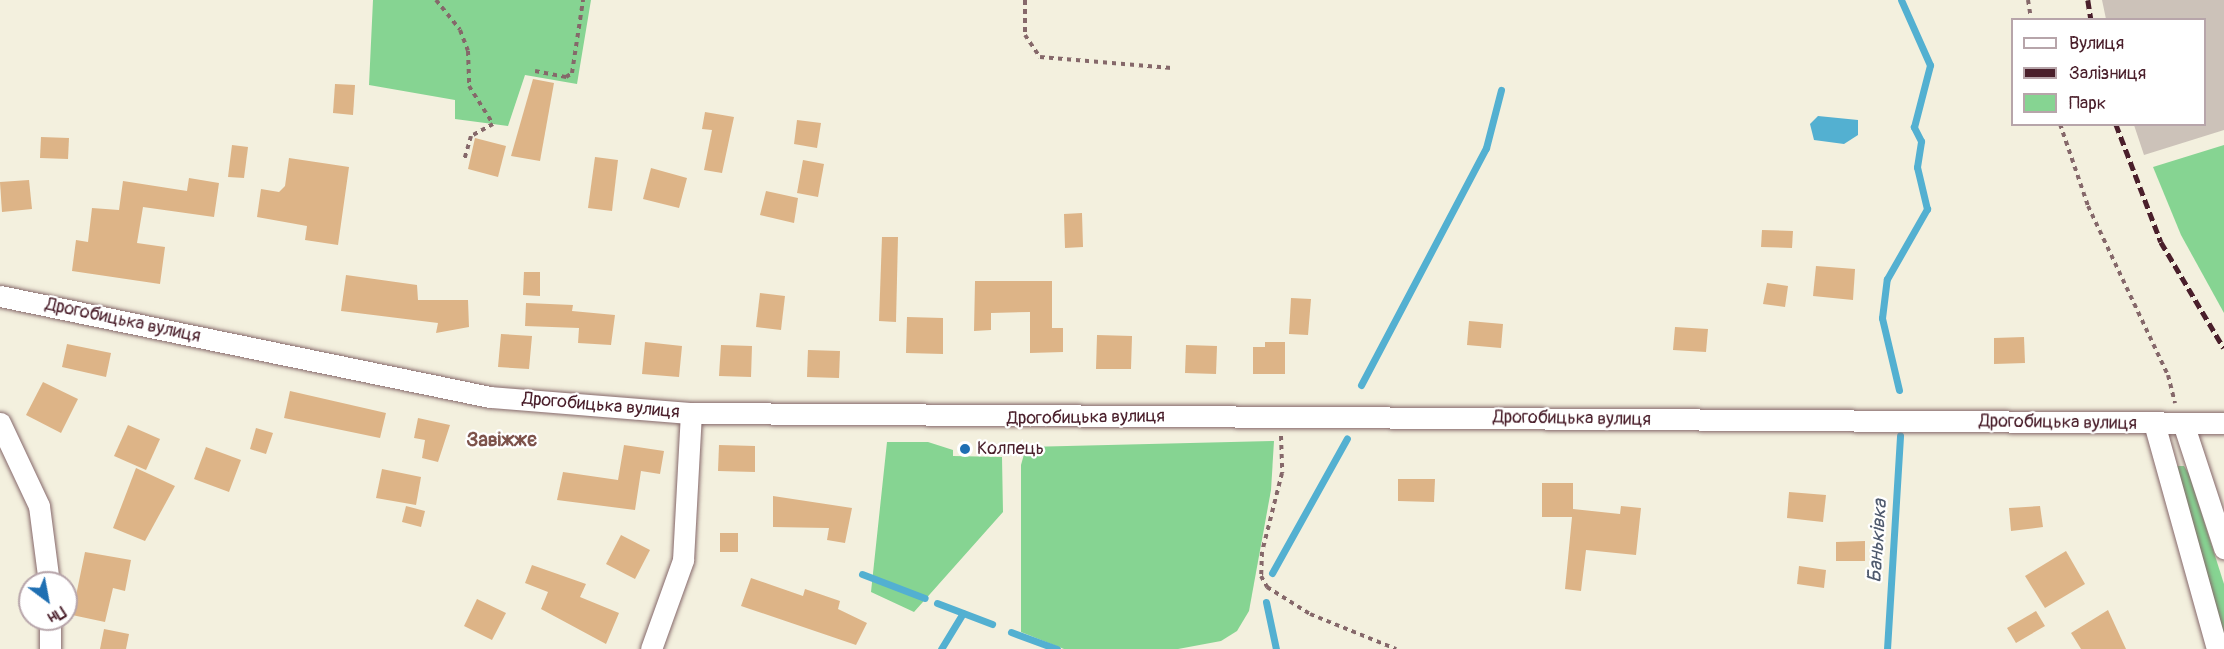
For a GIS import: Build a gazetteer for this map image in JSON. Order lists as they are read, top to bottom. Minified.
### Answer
{"streets":{"street":["Дрогобицька вулиця"]},"districts":["Завіжжє"],"water":["Баньківка"],"places":["Колпець"],"legend":["Вулиця","Залізниця","Парк"],"north":"bottom right"}
